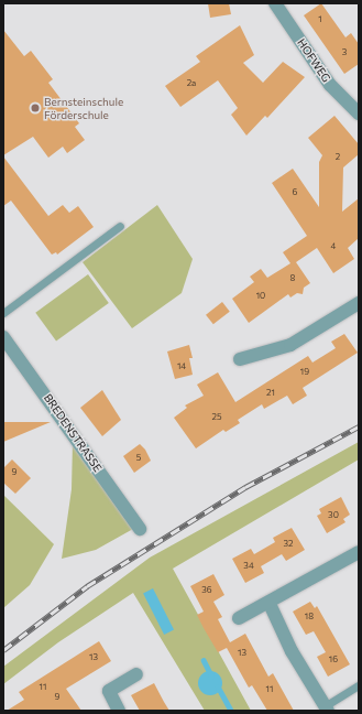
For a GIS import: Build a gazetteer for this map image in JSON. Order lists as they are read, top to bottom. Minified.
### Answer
{"streets":{"street":["HOFWEG","BREDENSTRASSE"]},"places":["Bernsteinschule Förderschule"],"house_numbers":["1","3","2a","2","6","4","8","10","14","19","21","25","5","9","30","32","34","36","18","13","13","16","11","11","9"]}
